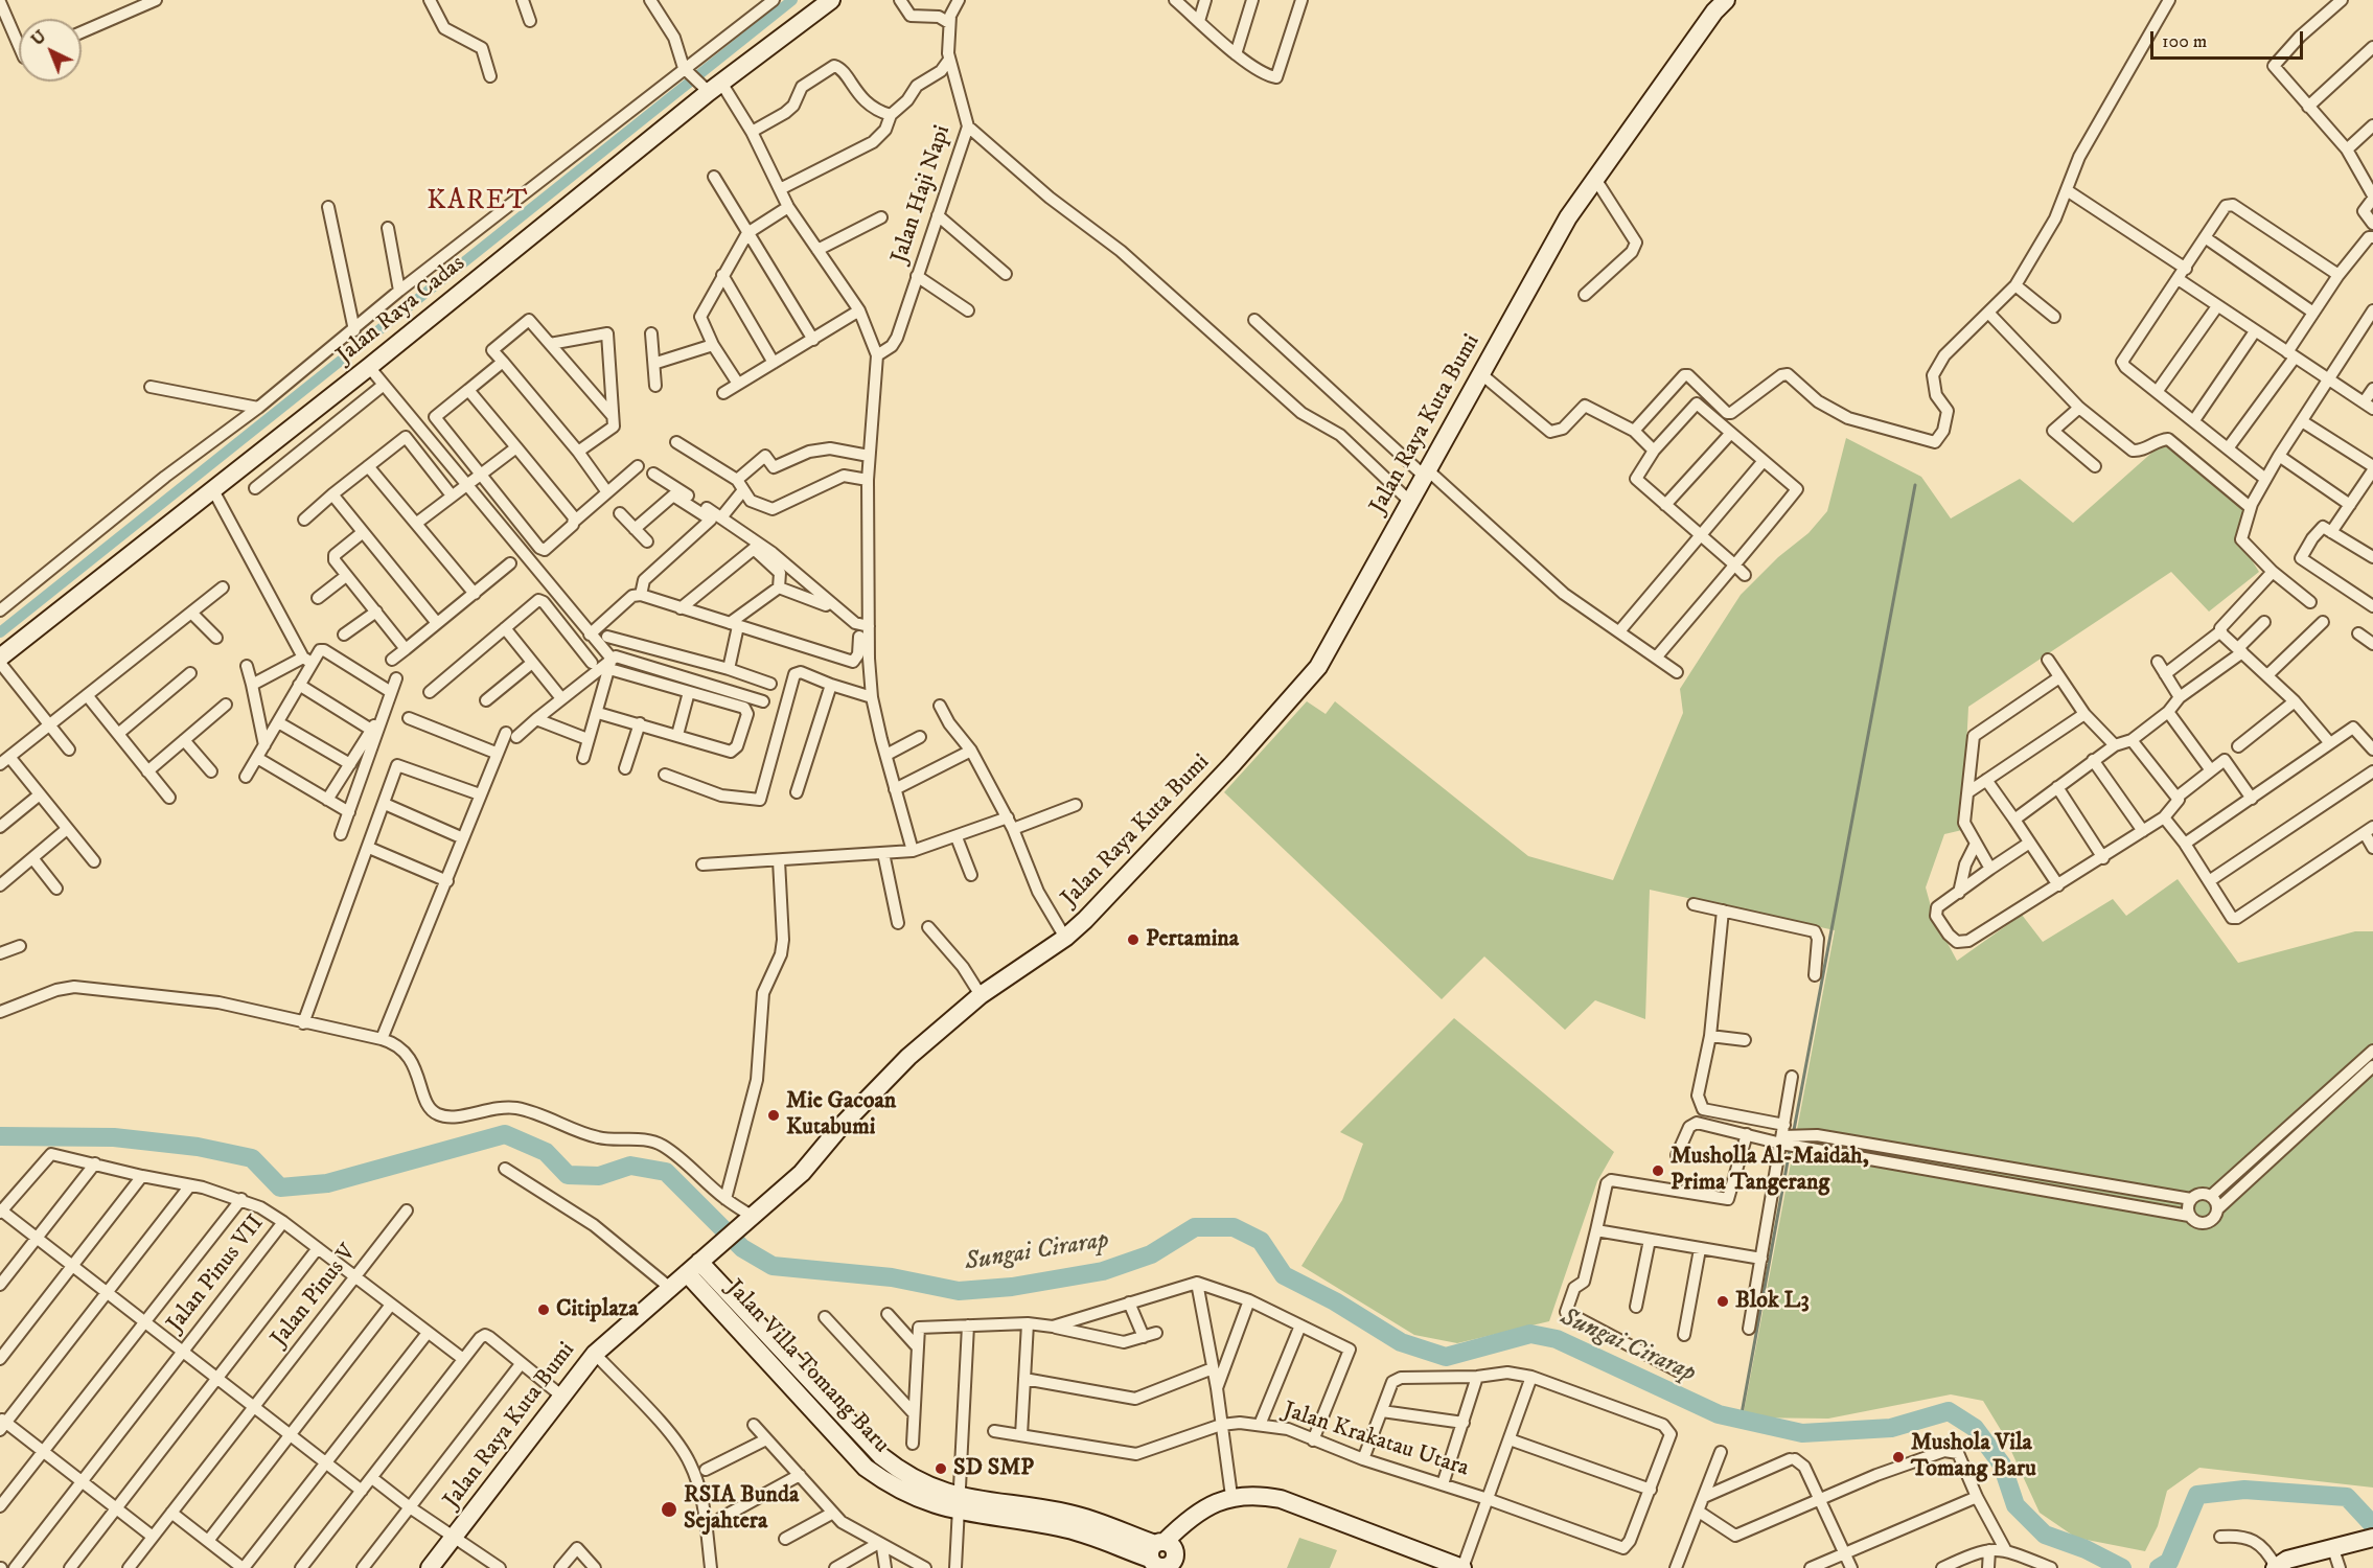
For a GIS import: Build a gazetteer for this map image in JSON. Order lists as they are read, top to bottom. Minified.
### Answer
{"streets":{"street":["Jalan Haji Napi","Jalan Raya Cadas","Jalan Raya Kuta Bumi","Jalan Pinus VII","Jalan Pinus V","Jalan Villa Tomang Baru","Jalan Krakatau Utara"]},"crossings":[["Jalan Raya Kuta Bumi","Jalan Villa Tomang Baru"]],"districts":["KARET"],"water":["Sungai Cirarap"],"places":["Pertamina","Mie Gacoan Kutabumi","Musholla Al-Maidah, Prima Tangerang","Blok L3","Citiplaza","Mushola Vila Tomang Baru","SD SMP","RSIA Bunda Sejahtera"],"scale_bar":"100 m","north":"top left"}
